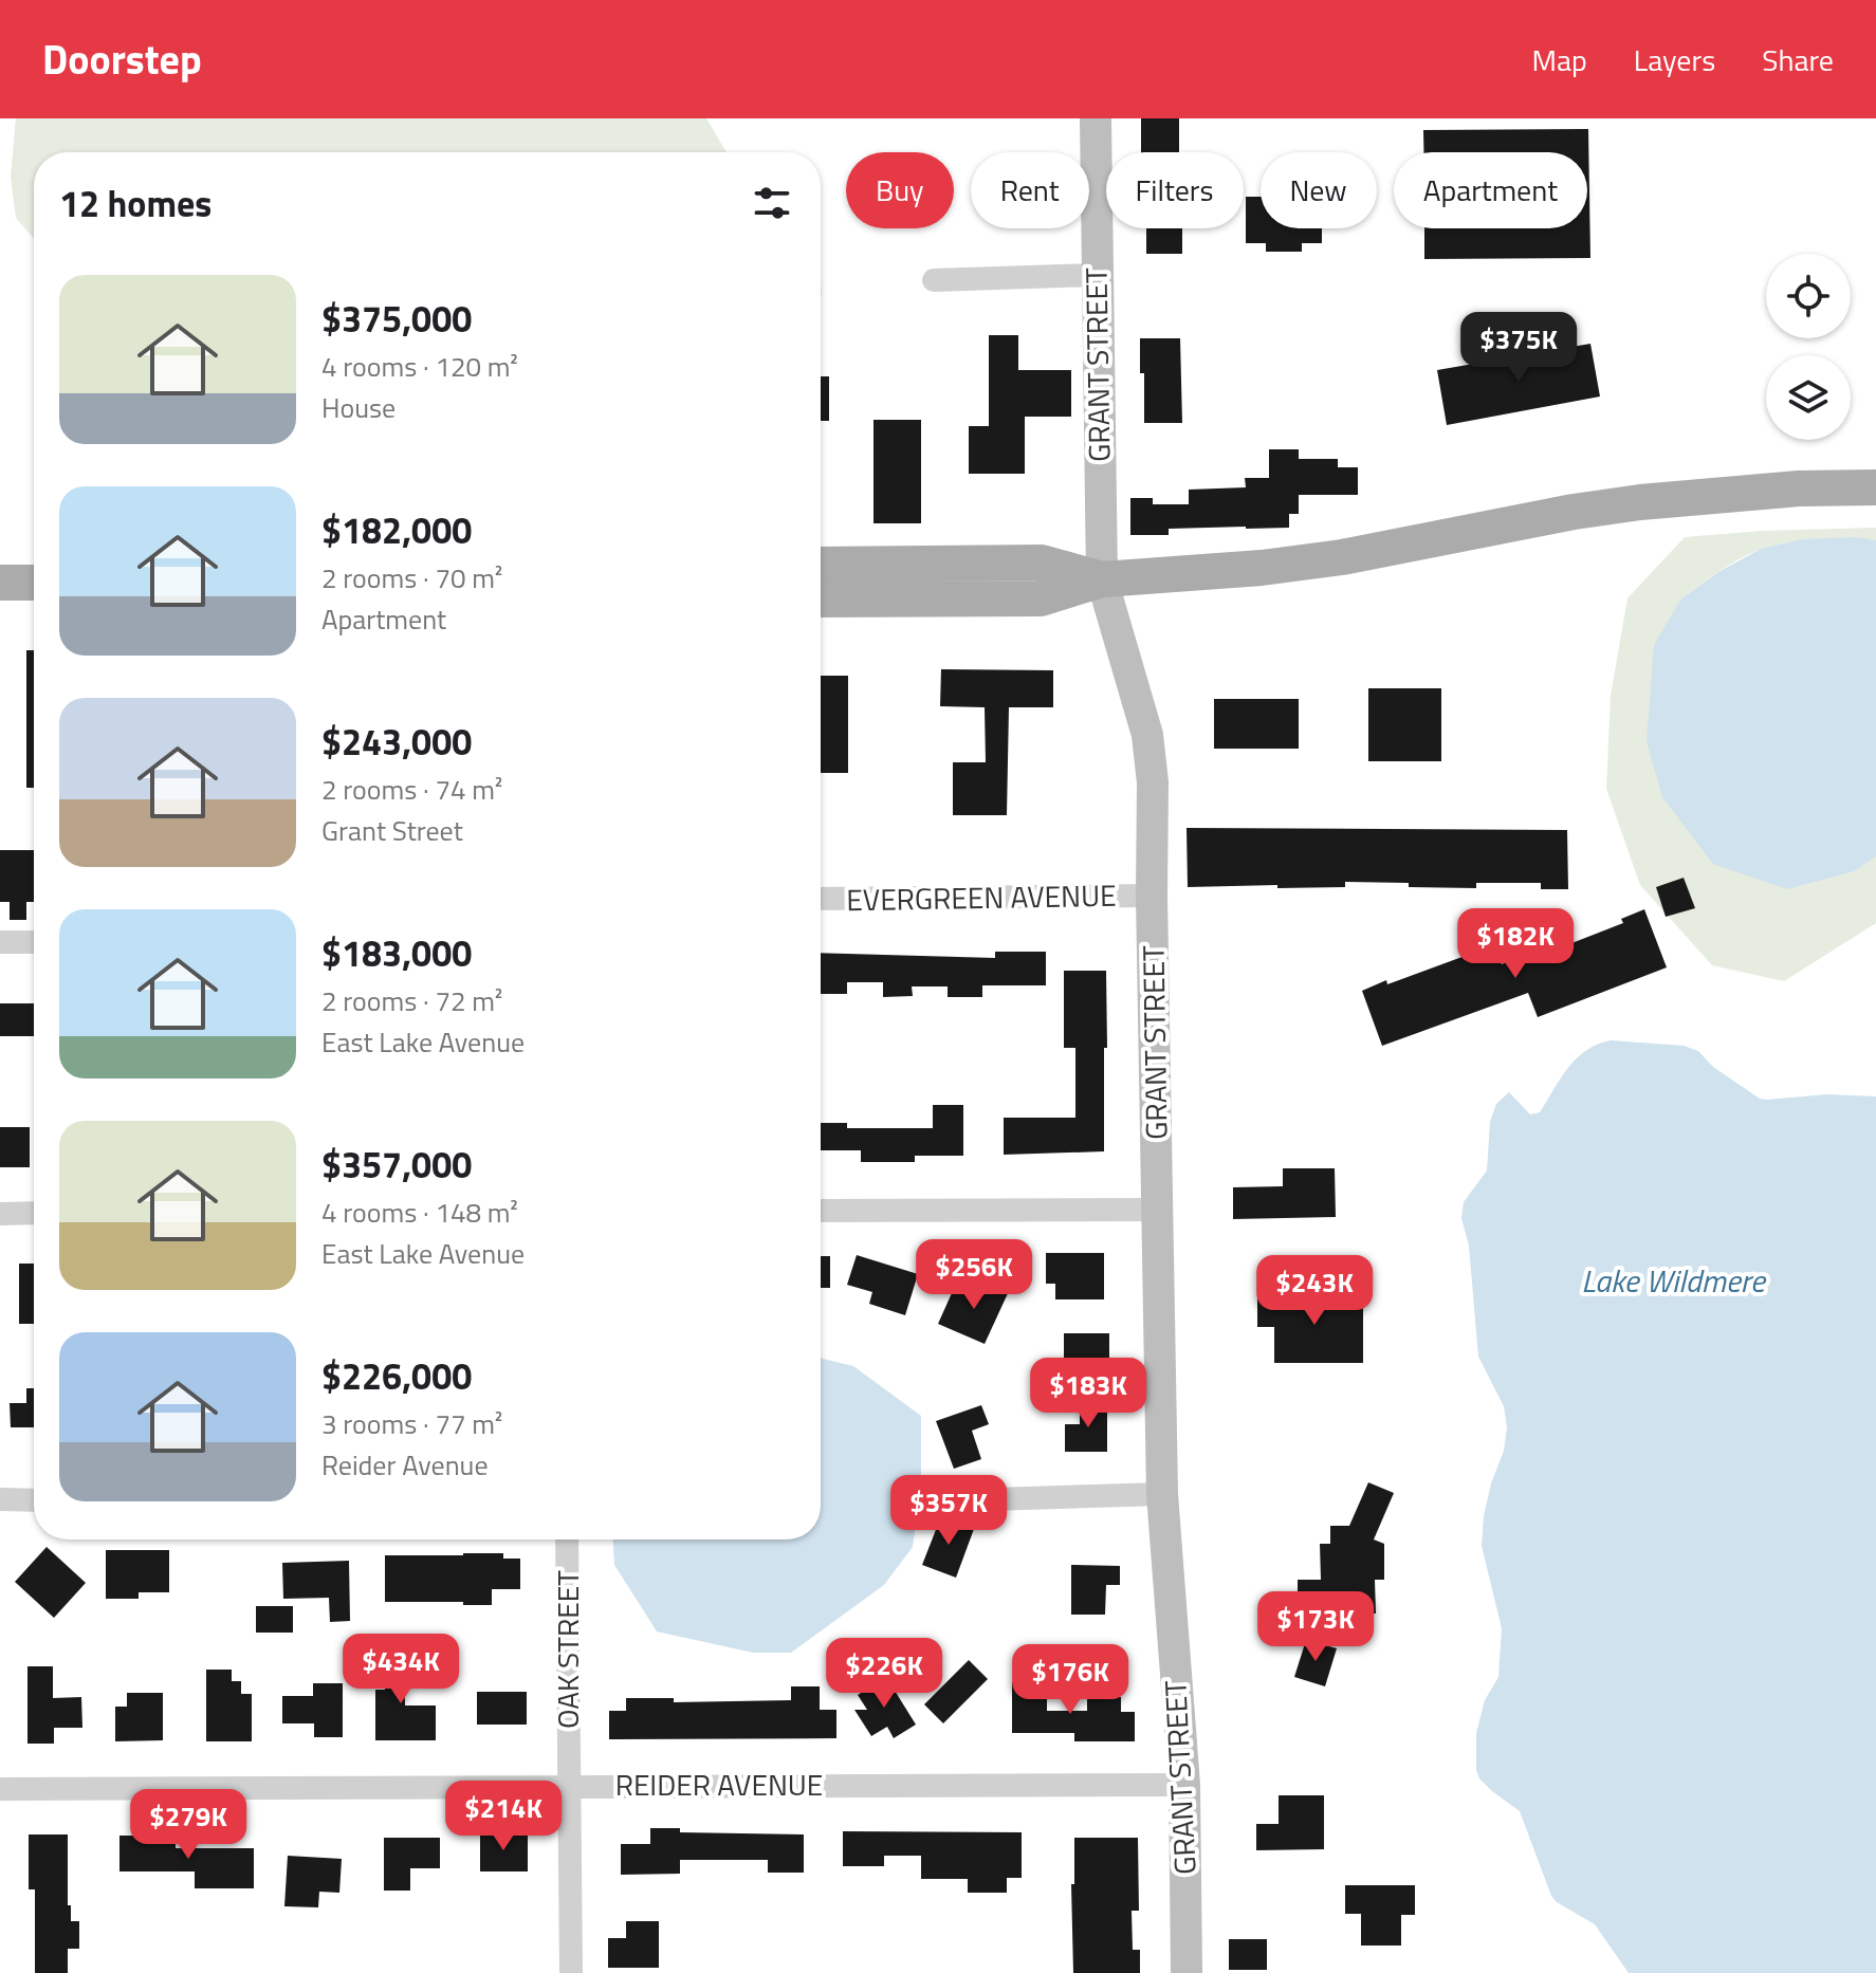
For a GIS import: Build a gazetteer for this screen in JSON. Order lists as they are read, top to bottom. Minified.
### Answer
{"streets":{"street":["GRANT STREET","EVERGREEN AVENUE","OAK STREET","REIDER AVENUE"]},"crossings":[["GRANT STREET","EVERGREEN AVENUE"],["GRANT STREET","REIDER AVENUE"],["OAK STREET","REIDER AVENUE"]],"water":["Lake Wildmere"],"page":{"header":"Doorstep","nav":["Map","Layers","Share"],"chip":["Buy","Rent","Filters","New","Apartment"],"heading":"12 homes","list":[{"name":"$375,000","note":"4 rooms · 120 m² · House"},{"name":"$182,000","note":"2 rooms · 70 m² · Apartment"},{"name":"$243,000","note":"2 rooms · 74 m² · Grant Street"},{"name":"$183,000","note":"2 rooms · 72 m² · East Lake Avenue"},{"name":"$357,000","note":"4 rooms · 148 m² · East Lake Avenue"},{"name":"$226,000","note":"3 rooms · 77 m² · Reider Avenue"}],"price":["$375K","$182K","$256K","$243K","$183K","$357K","$173K","$434K","$226K","$176K","$214K","$279K"]}}
